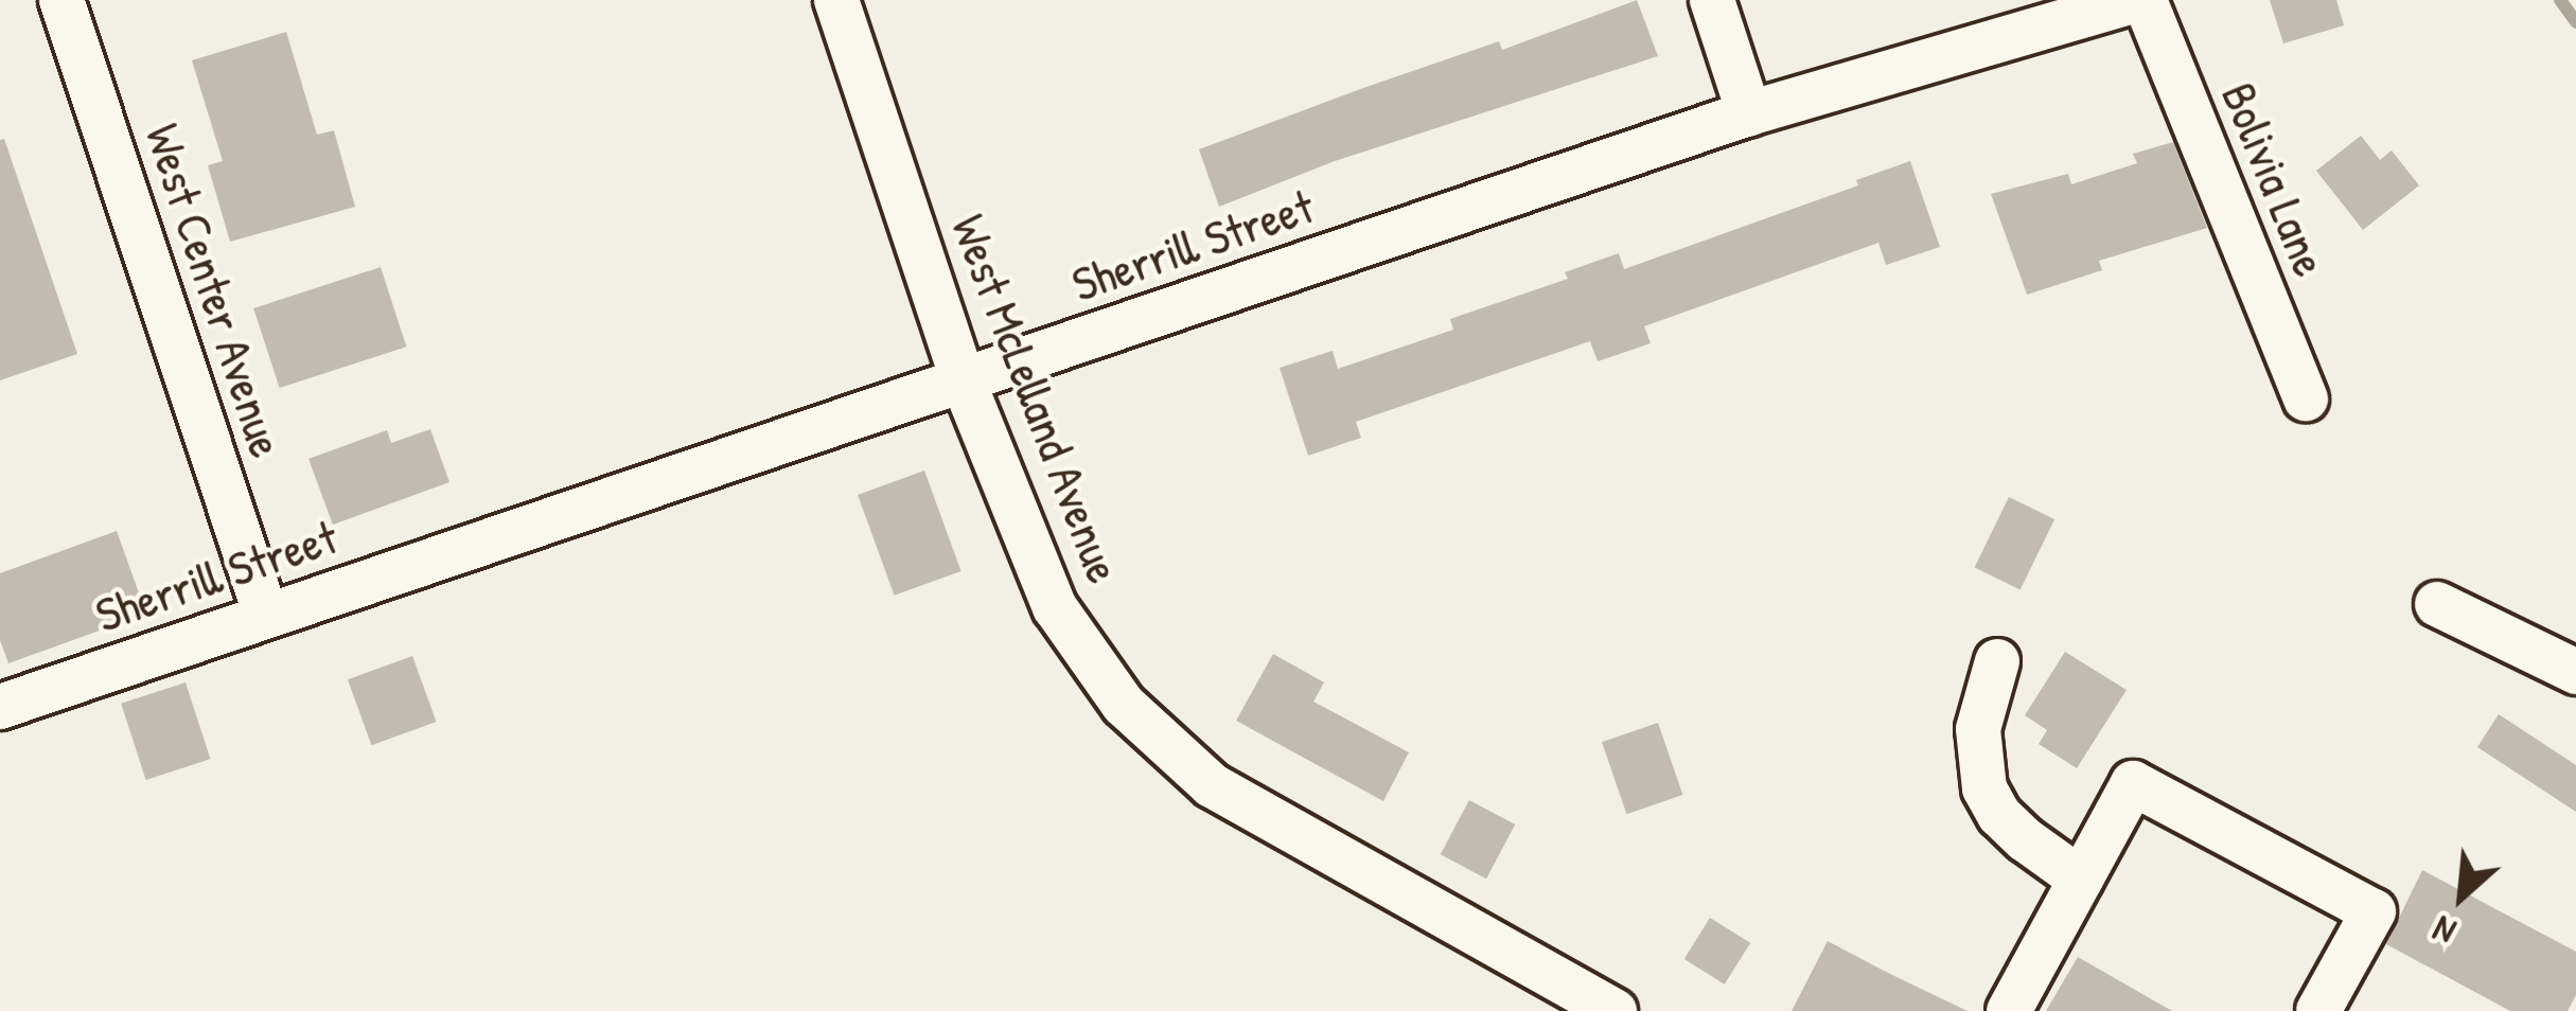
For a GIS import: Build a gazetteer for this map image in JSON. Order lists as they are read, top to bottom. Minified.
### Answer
{"streets":{"street":["Bolivia Lane","Sherrill Street","West Center Avenue","West McLelland Avenue"]},"crossings":[["Bolivia Lane","Sherrill Street"],["Sherrill Street","West Center Avenue"],["Sherrill Street","West McLelland Avenue"]],"north":"bottom left"}
